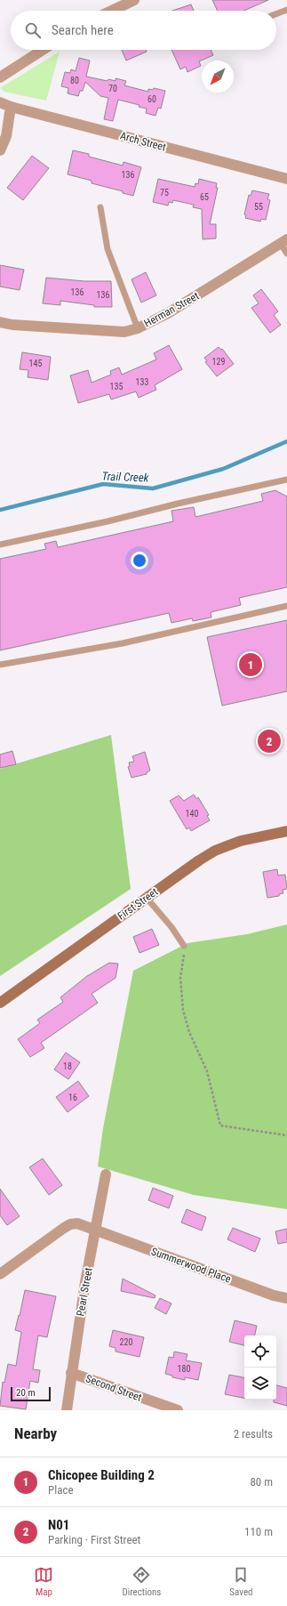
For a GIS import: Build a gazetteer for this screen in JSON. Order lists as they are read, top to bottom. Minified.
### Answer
{"streets":{"street":["Arch Street","Herman Street","First Street","Summerwood Place","Pearl Street","Second Street"]},"crossings":[["Summerwood Place","Pearl Street"],["Pearl Street","Second Street"]],"water":["Trail Creek"],"house_numbers":["80","70","60","136","75","65","55","136","136","129","145","133","135","140","18","16","220","180"],"scale_bar":"20 m","north":"bottom left","page":{"search":"Search here","pins":["1","2"],"scale":"20 m","heading":["Nearby","2 results"],"list":[{"mark":"1","name":"Chicopee Building 2","note":"Place","value":"80 m"},{"mark":"2","name":"N01","note":"Parking · First Street","value":"110 m"}],"nav":["Map","Directions","Saved"]}}
